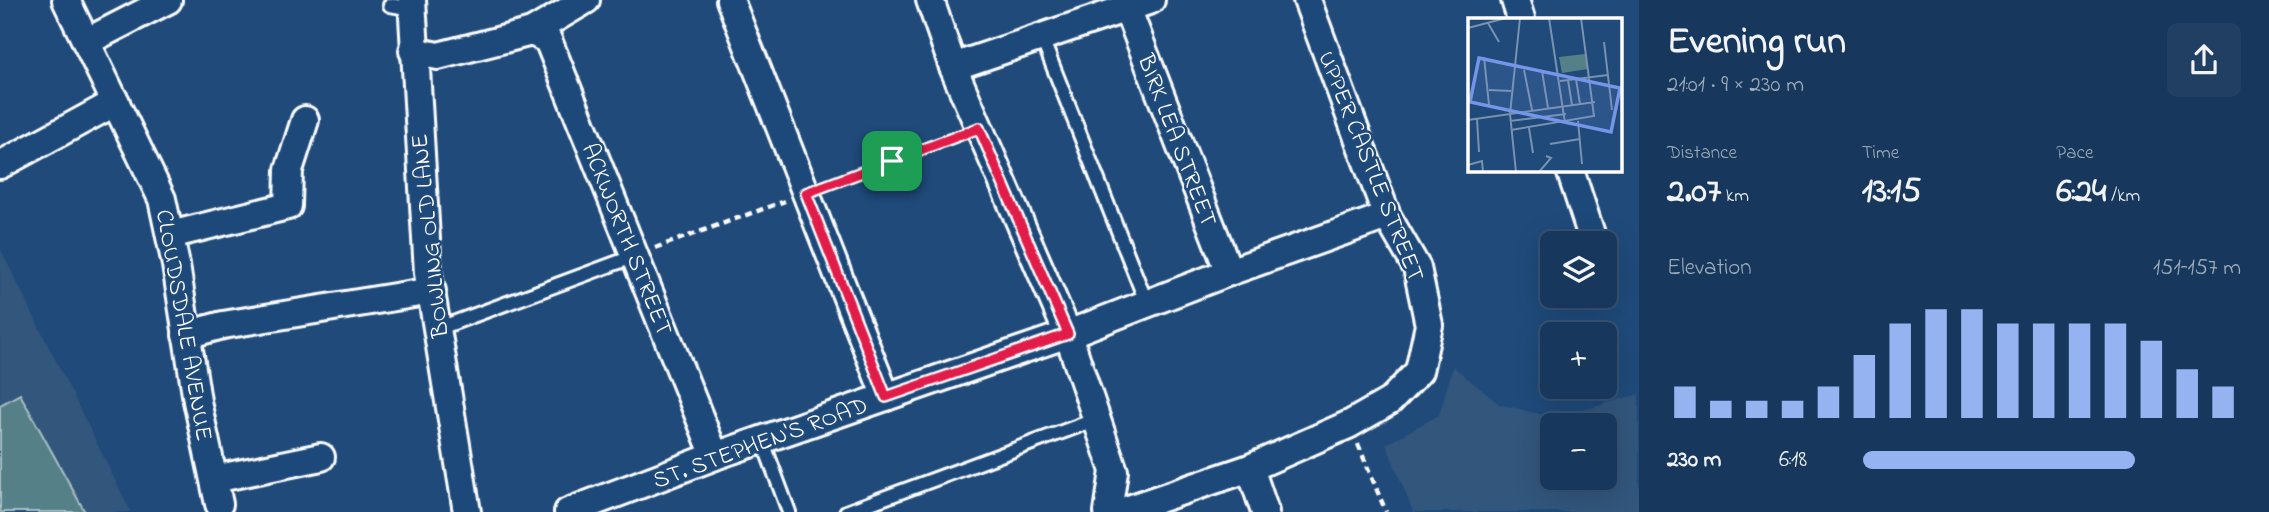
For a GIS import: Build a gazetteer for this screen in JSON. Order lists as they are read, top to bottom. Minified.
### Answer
{"streets":{"street":["BIRK LEA STREET","UPPER CASTLE STREET","BOWLING OLD LANE","ACKWORTH STREET","CLOUDSDALE AVENUE","ST. STEPHEN'S ROAD"]},"crossings":[["BIRK LEA STREET","ST. STEPHEN'S ROAD"],["UPPER CASTLE STREET","ST. STEPHEN'S ROAD"],["ACKWORTH STREET","ST. STEPHEN'S ROAD"]],"page":{"heading":["Evening run","21:01 · 9 × 230 m"],"stats":[["Distance","2.07 km"],["Time","13:15"],["Pace","6:24 /km"]],"map_buttons":["+","−"],"chart":["Elevation","151–157 m"],"list":[{"name":"230 m","note":"6:18"}]}}
